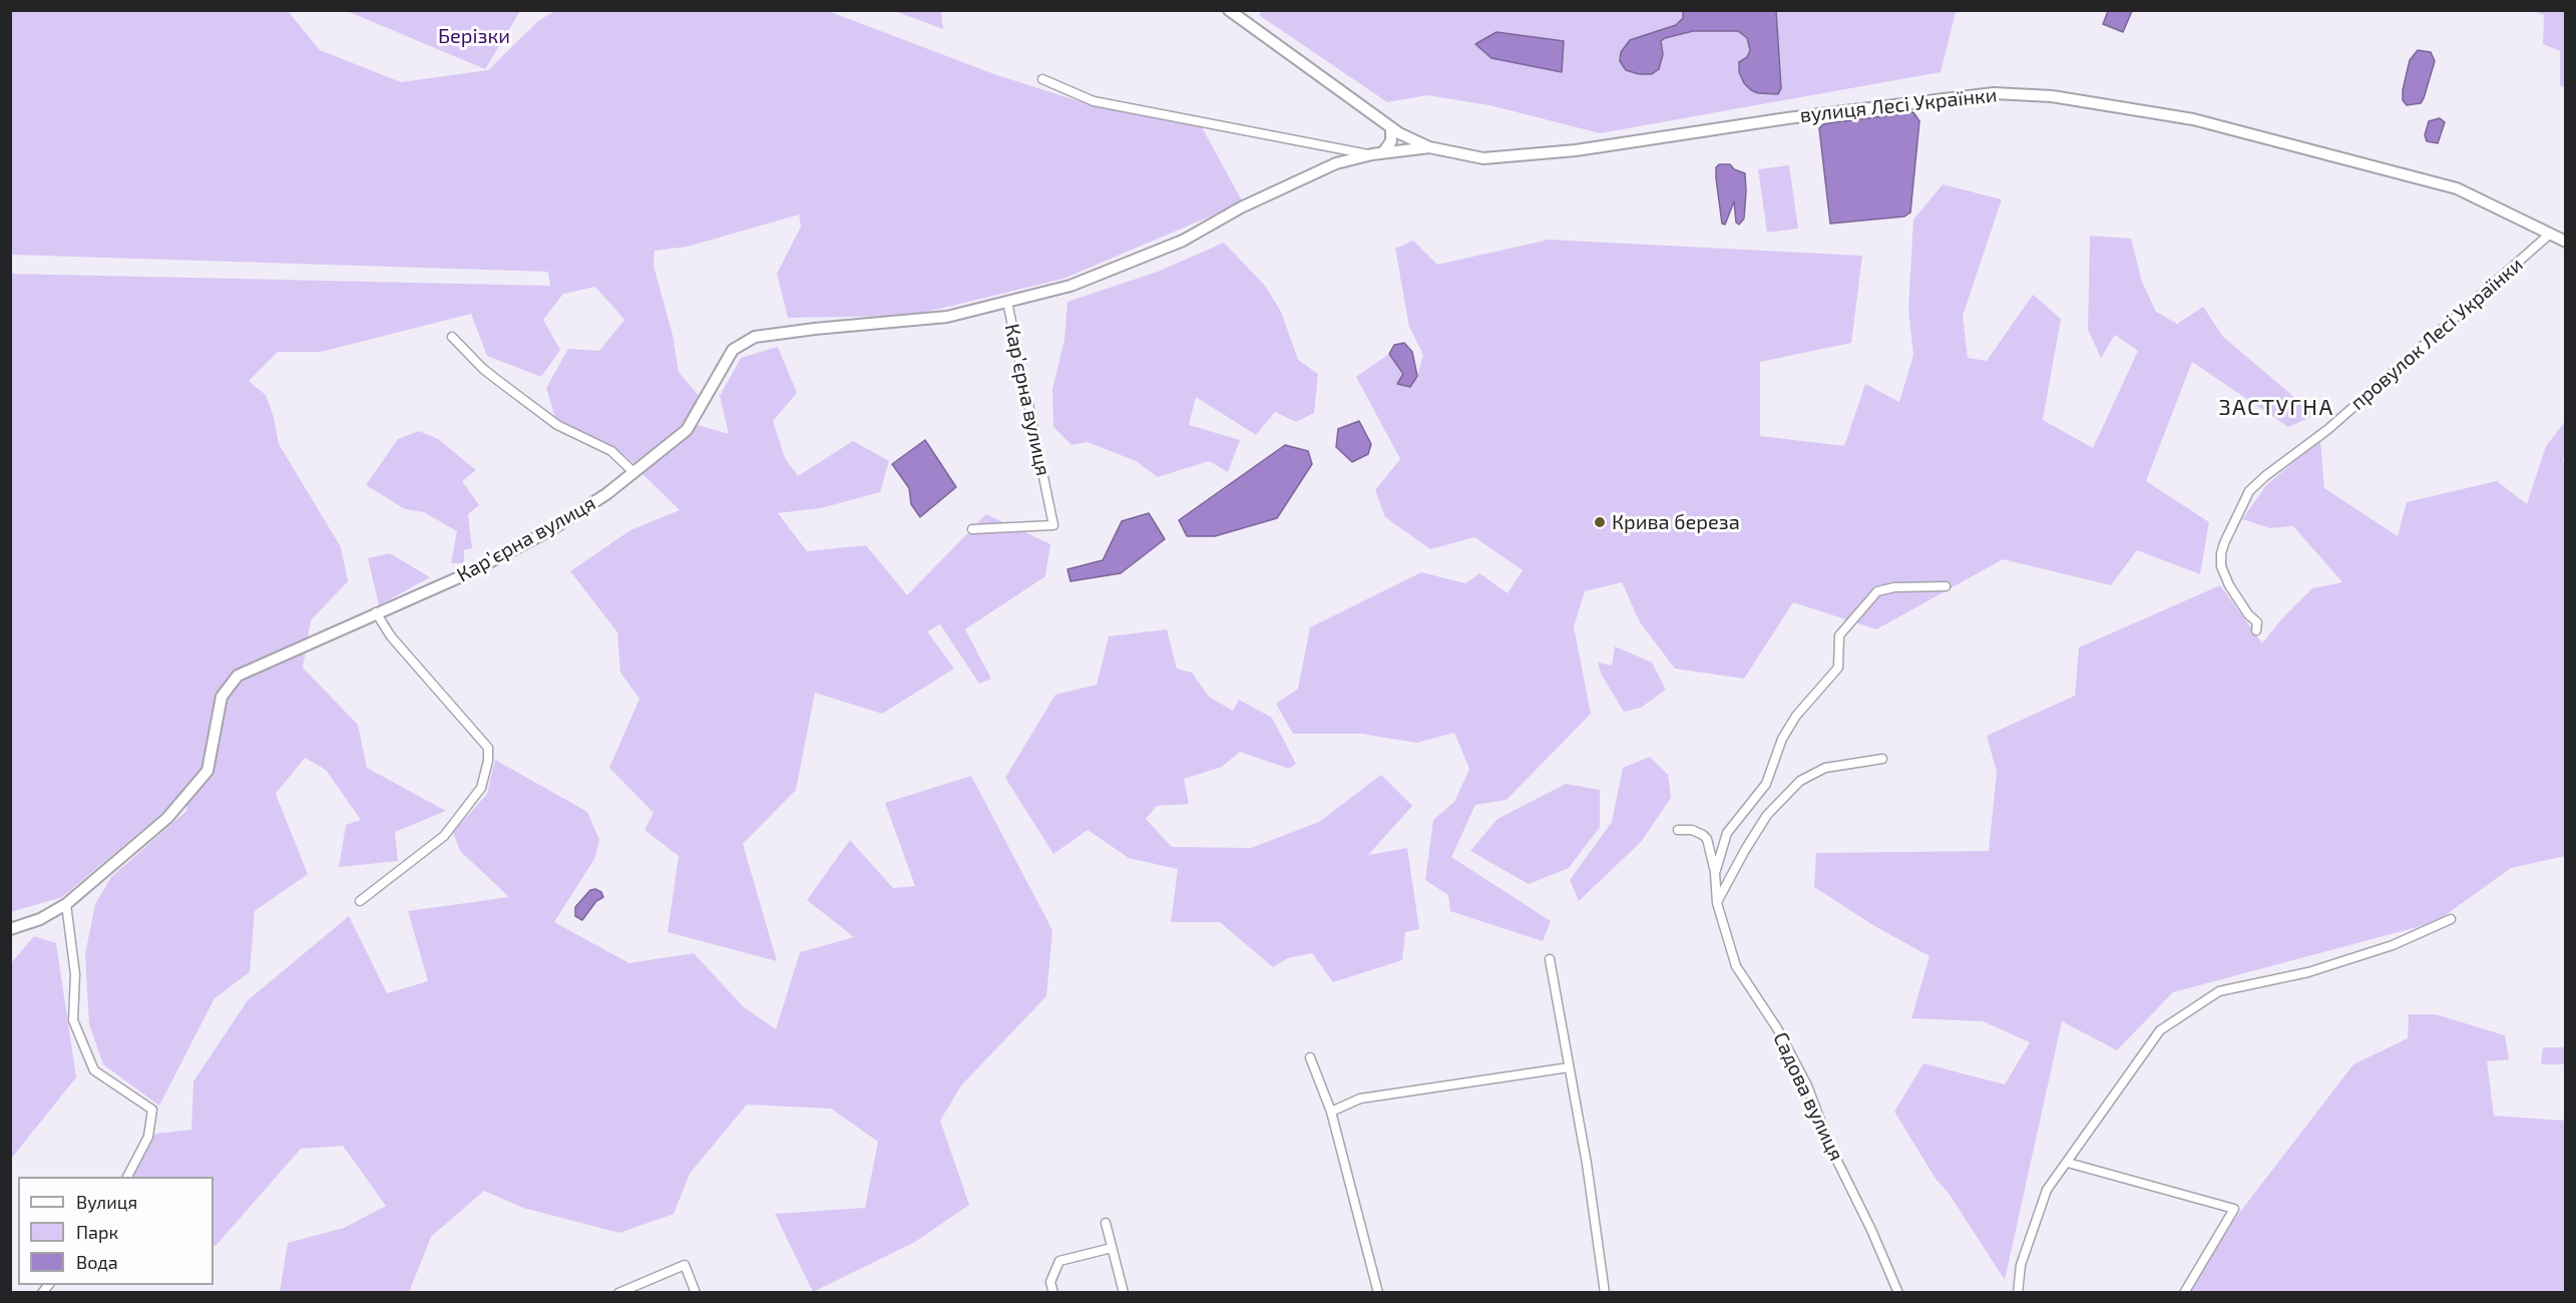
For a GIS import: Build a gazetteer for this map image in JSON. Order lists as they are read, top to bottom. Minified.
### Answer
{"streets":{"street":["вулиця Лесі Українки","провулок Лесі Українки","Карʼєрна вулиця","Садова вулиця"]},"crossings":[["вулиця Лесі Українки","провулок Лесі Українки"],["вулиця Лесі Українки","Карʼєрна вулиця"]],"districts":["ЗАСТУГНА"],"parks":["Берізки"],"places":["Крива береза"],"legend":["Вулиця","Парк","Вода"]}
